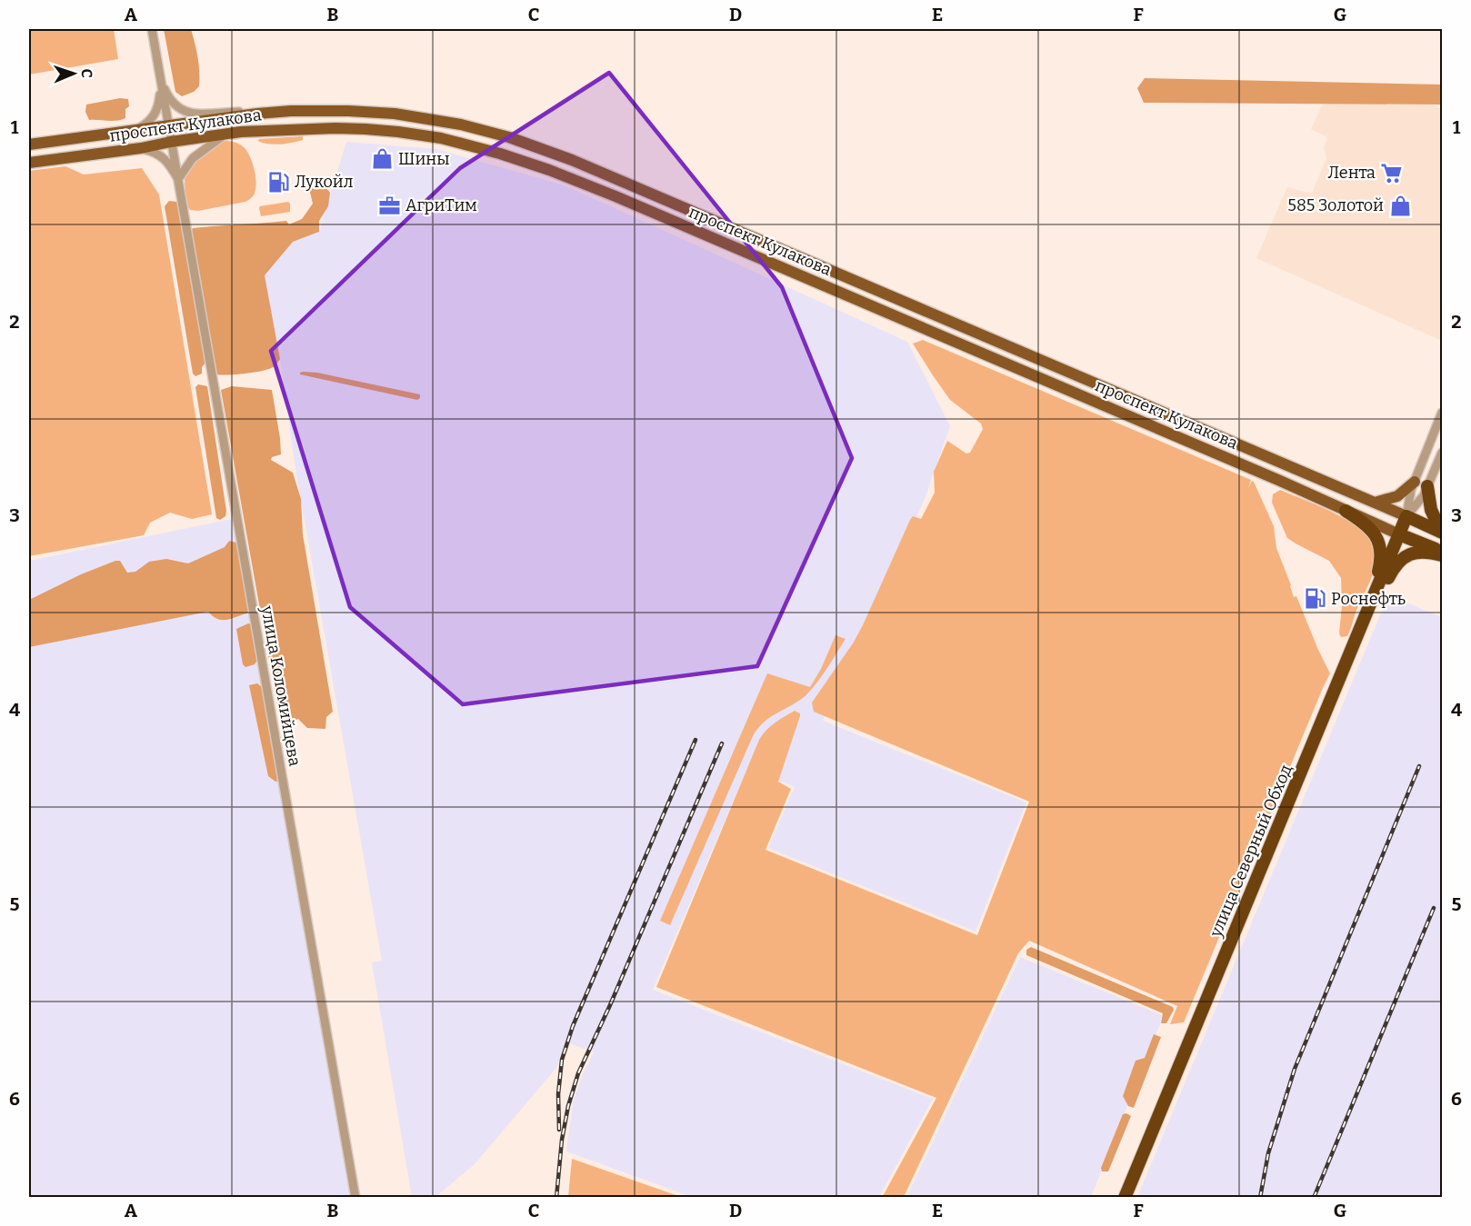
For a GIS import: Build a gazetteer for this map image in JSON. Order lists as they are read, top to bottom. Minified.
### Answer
{"streets":{"highway":["проспект Кулакова","улица Северный Обход"],"street":["улица Коломийцева"]},"crossings":[["проспект Кулакова","улица Коломийцева"],["проспект Кулакова","улица Северный Обход"]],"places":{"shop":["Шины","585 Золотой"],"supermarket":["Лента"],"fuel station":["Лукойл","Роснефть"],"office":["АгриТим"]},"north":"right","grid":{"columns":["A","B","C","D","E","F","G"],"rows":["1","2","3","4","5","6"]}}
